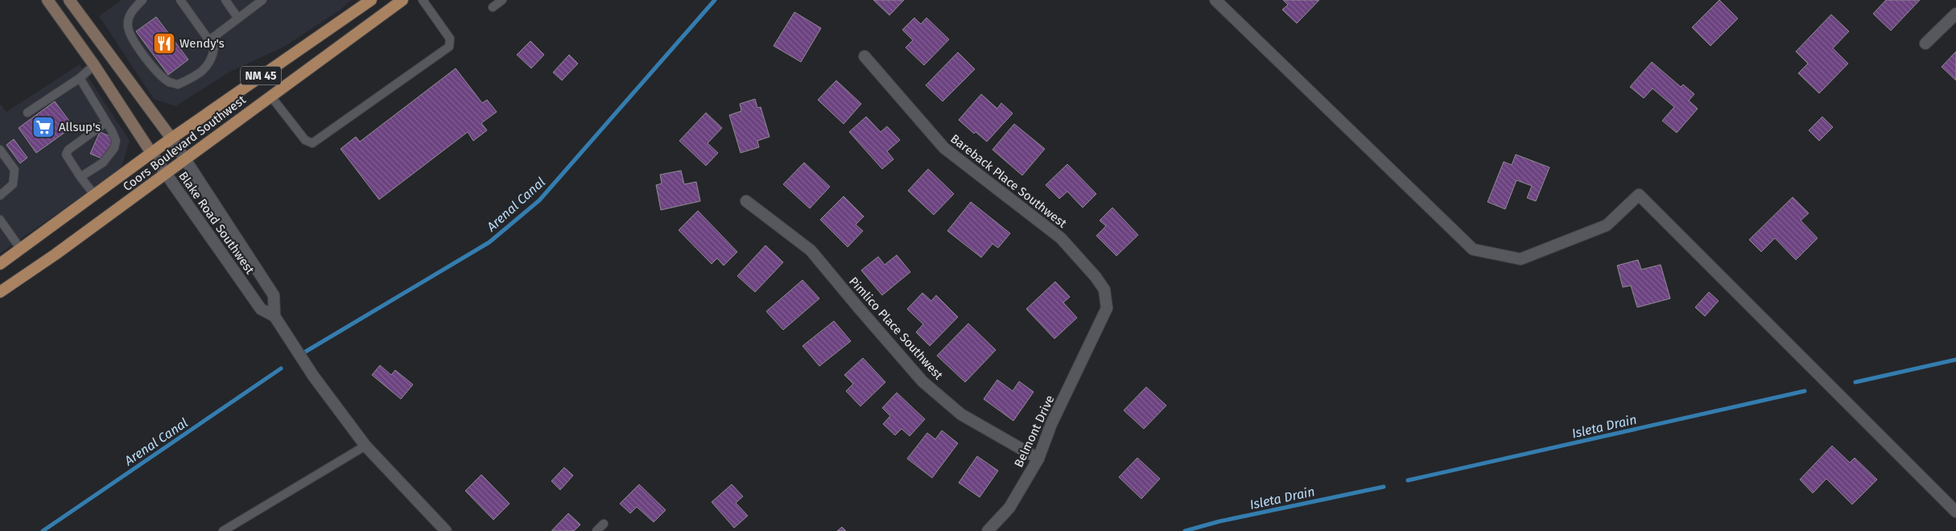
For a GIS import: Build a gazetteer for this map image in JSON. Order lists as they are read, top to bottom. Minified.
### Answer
{"streets":{"main road":["NM 45","Coors Boulevard Southwest","Blake Road Southwest"],"street":["Bareback Place Southwest","Pimlico Place Southwest","Belmont Drive"]},"crossings":[["Coors Boulevard Southwest","Blake Road Southwest"],["Bareback Place Southwest","Belmont Drive"],["Pimlico Place Southwest","Belmont Drive"]],"water":["Arenal Canal","Isleta Drain"],"places":{"restaurant":["Wendy's"],"supermarket":["Allsup's"]}}
